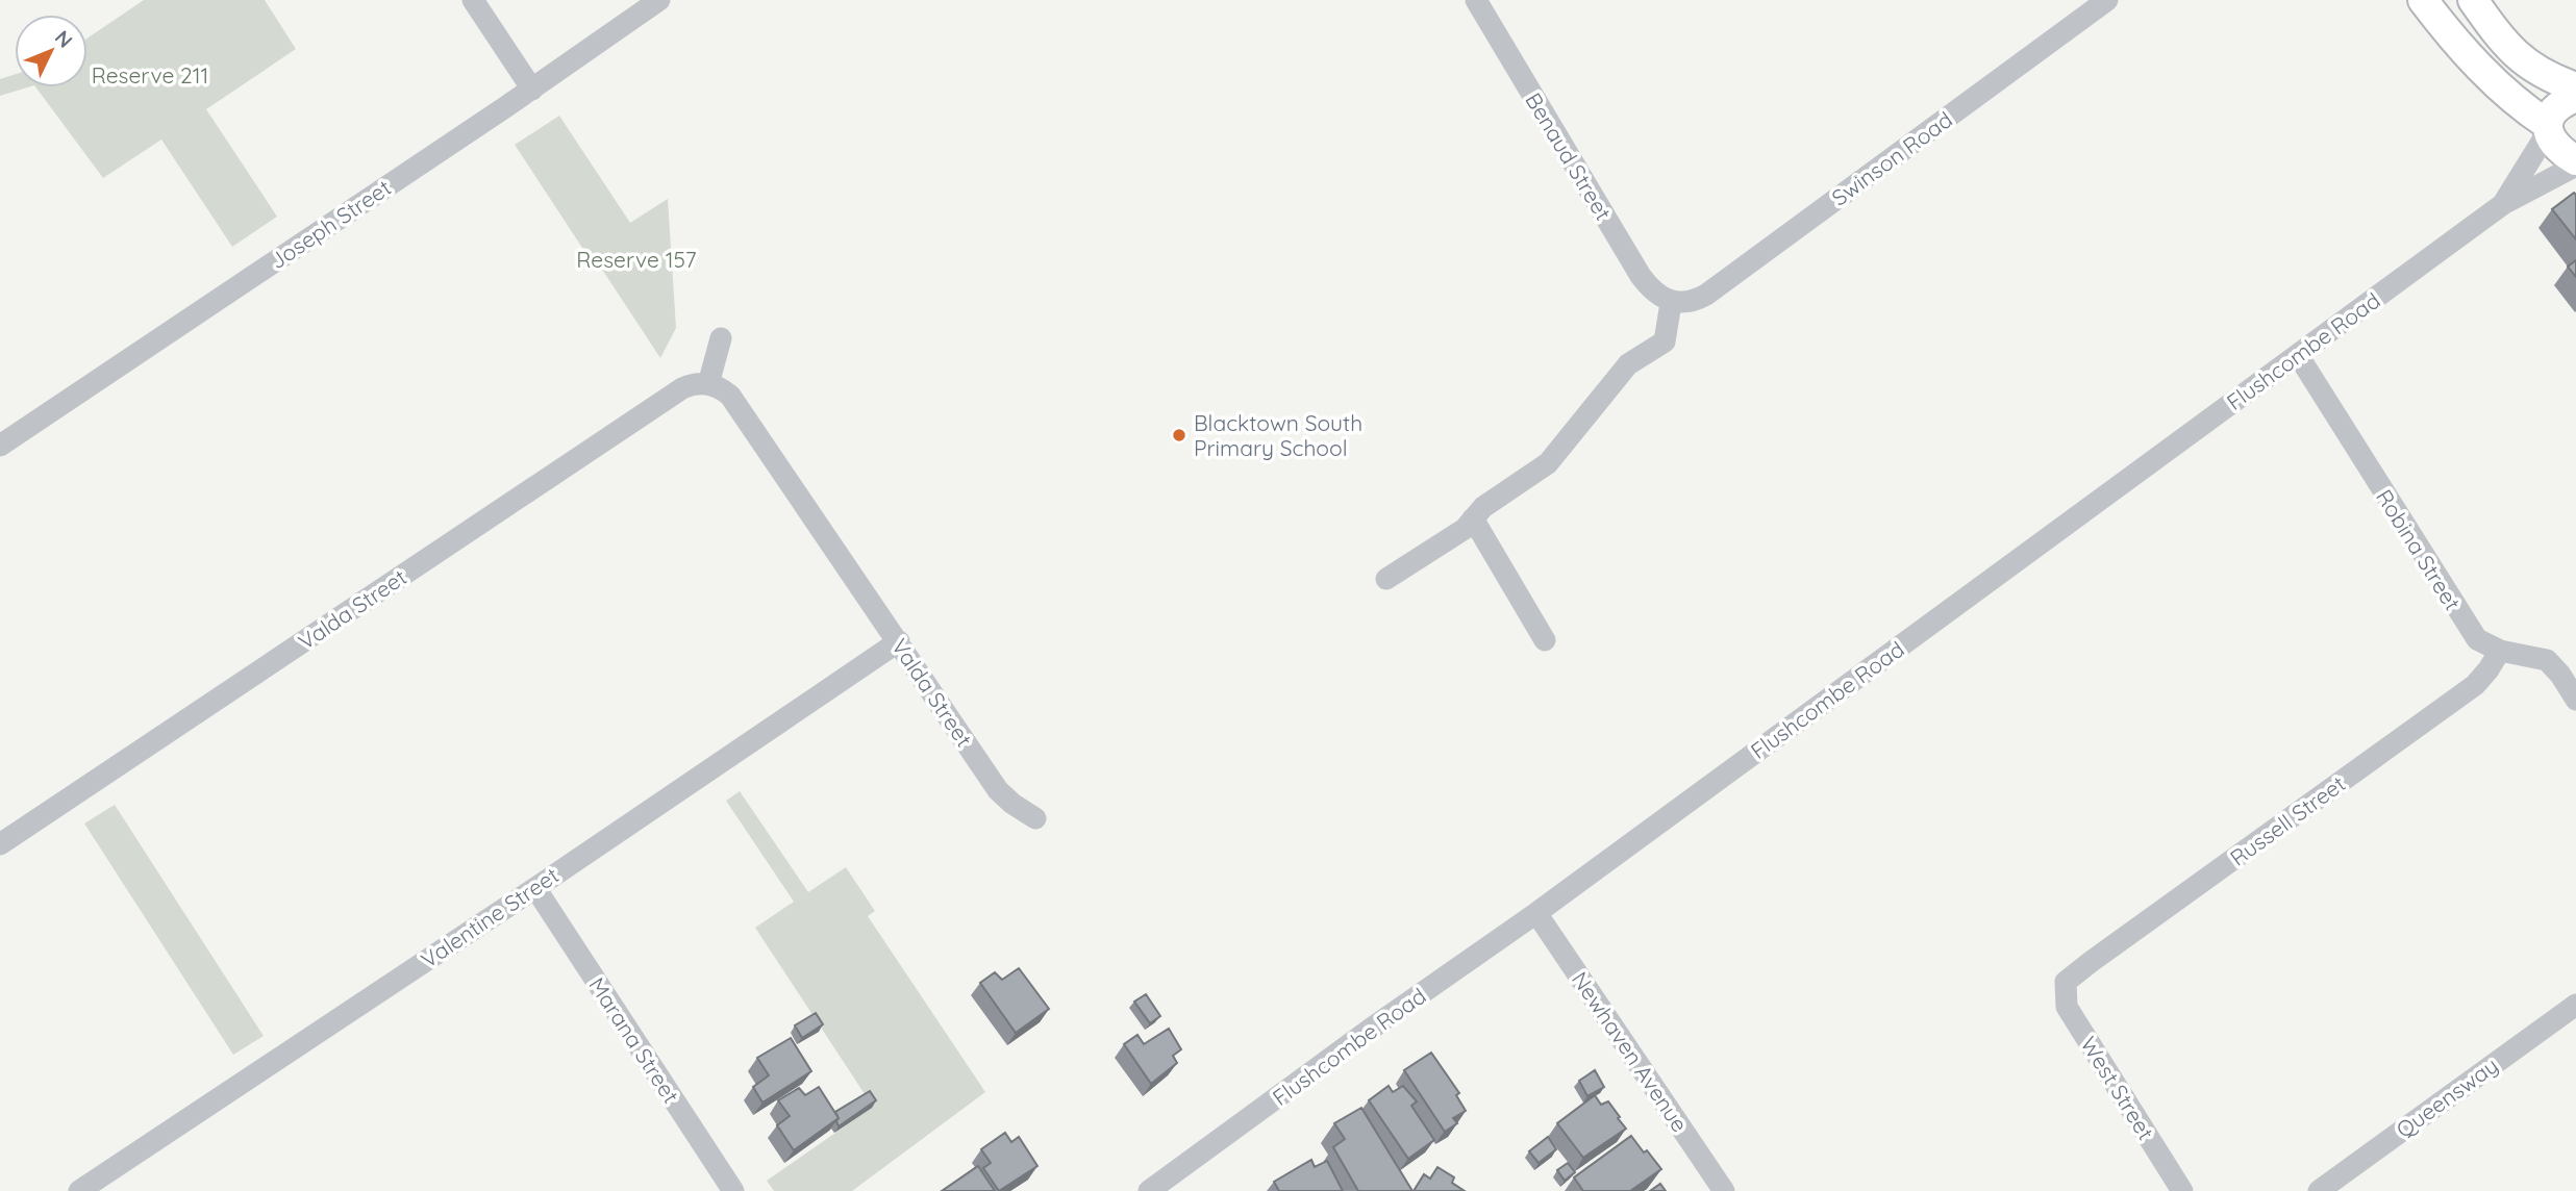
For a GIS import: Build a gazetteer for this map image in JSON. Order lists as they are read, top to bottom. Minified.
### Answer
{"streets":{"street":["Benaud Street","Swinson Road","Joseph Street","Flushcombe Road","Robina Street","Valda Street","Russell Street","Valentine Street","Marana Street","Newhaven Avenue","West Street","Queensway"]},"crossings":[["Benaud Street","Swinson Road"],["Flushcombe Road","Robina Street"],["Flushcombe Road","Newhaven Avenue"],["Robina Street","Russell Street"],["Valda Street","Valentine Street"],["Russell Street","West Street"],["Valentine Street","Marana Street"]],"parks":["Reserve 211","Reserve 157"],"places":["Blacktown South Primary School"],"north":"top right"}
